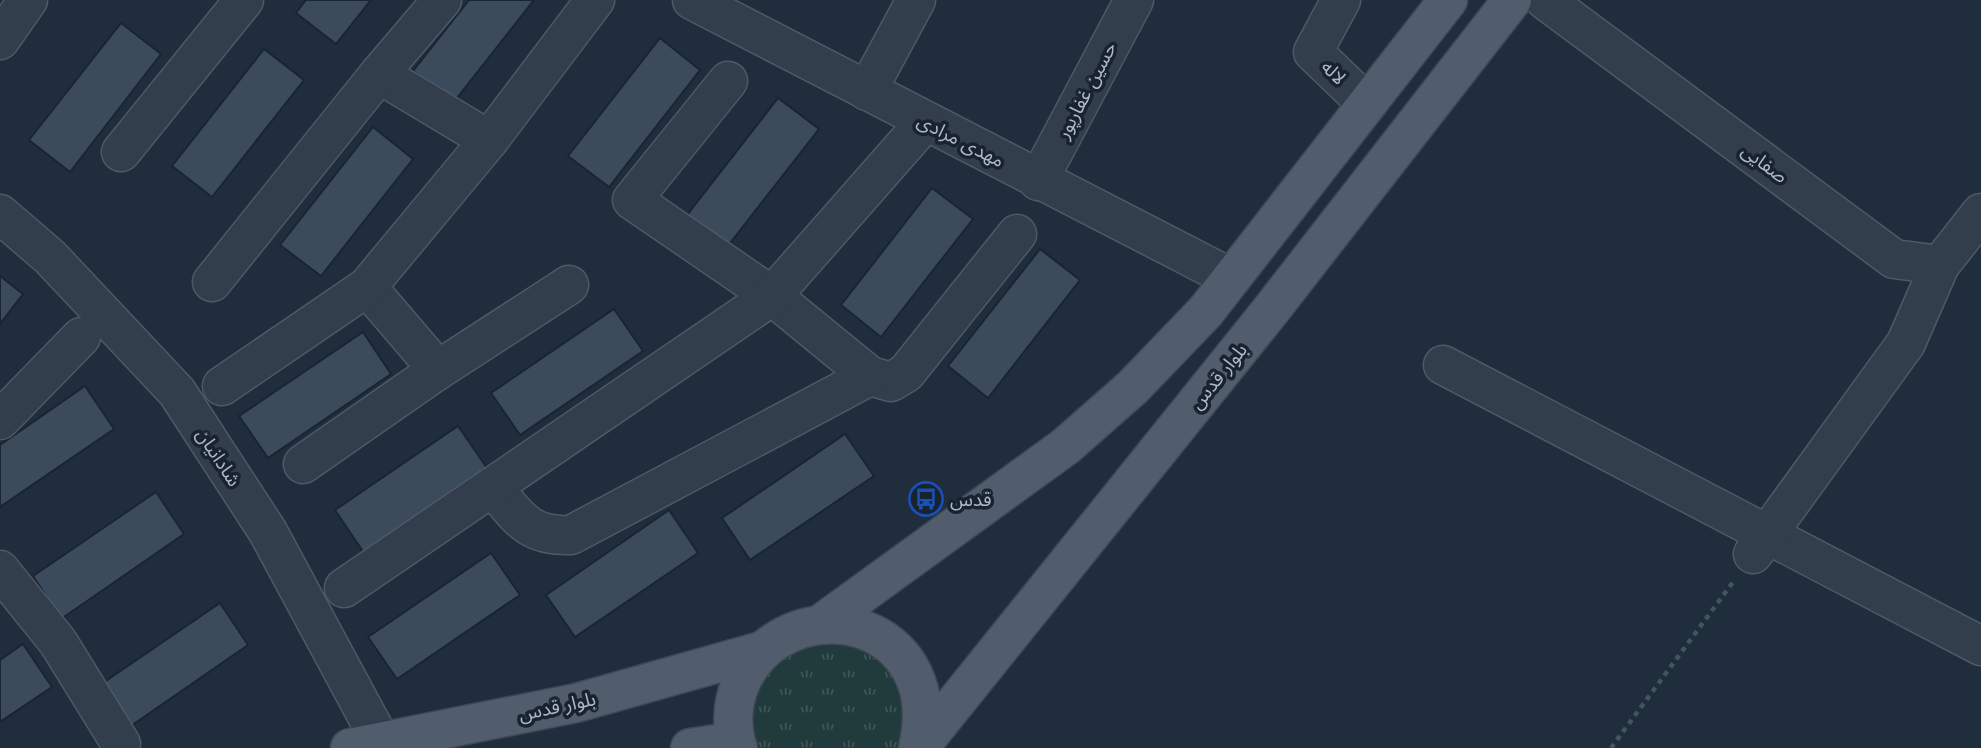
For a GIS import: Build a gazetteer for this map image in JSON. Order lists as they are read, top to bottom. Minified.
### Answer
{"streets":{"main road":["بلوار قدس"],"street":["لاله","حسین غفارپور","مهدی مرادی","صفایی","شادانیان"]},"crossings":[["حسین غفارپور","مهدی مرادی"],["بلوار قدس","شادانیان"]],"places":{"bus stop":["قدس"]}}
